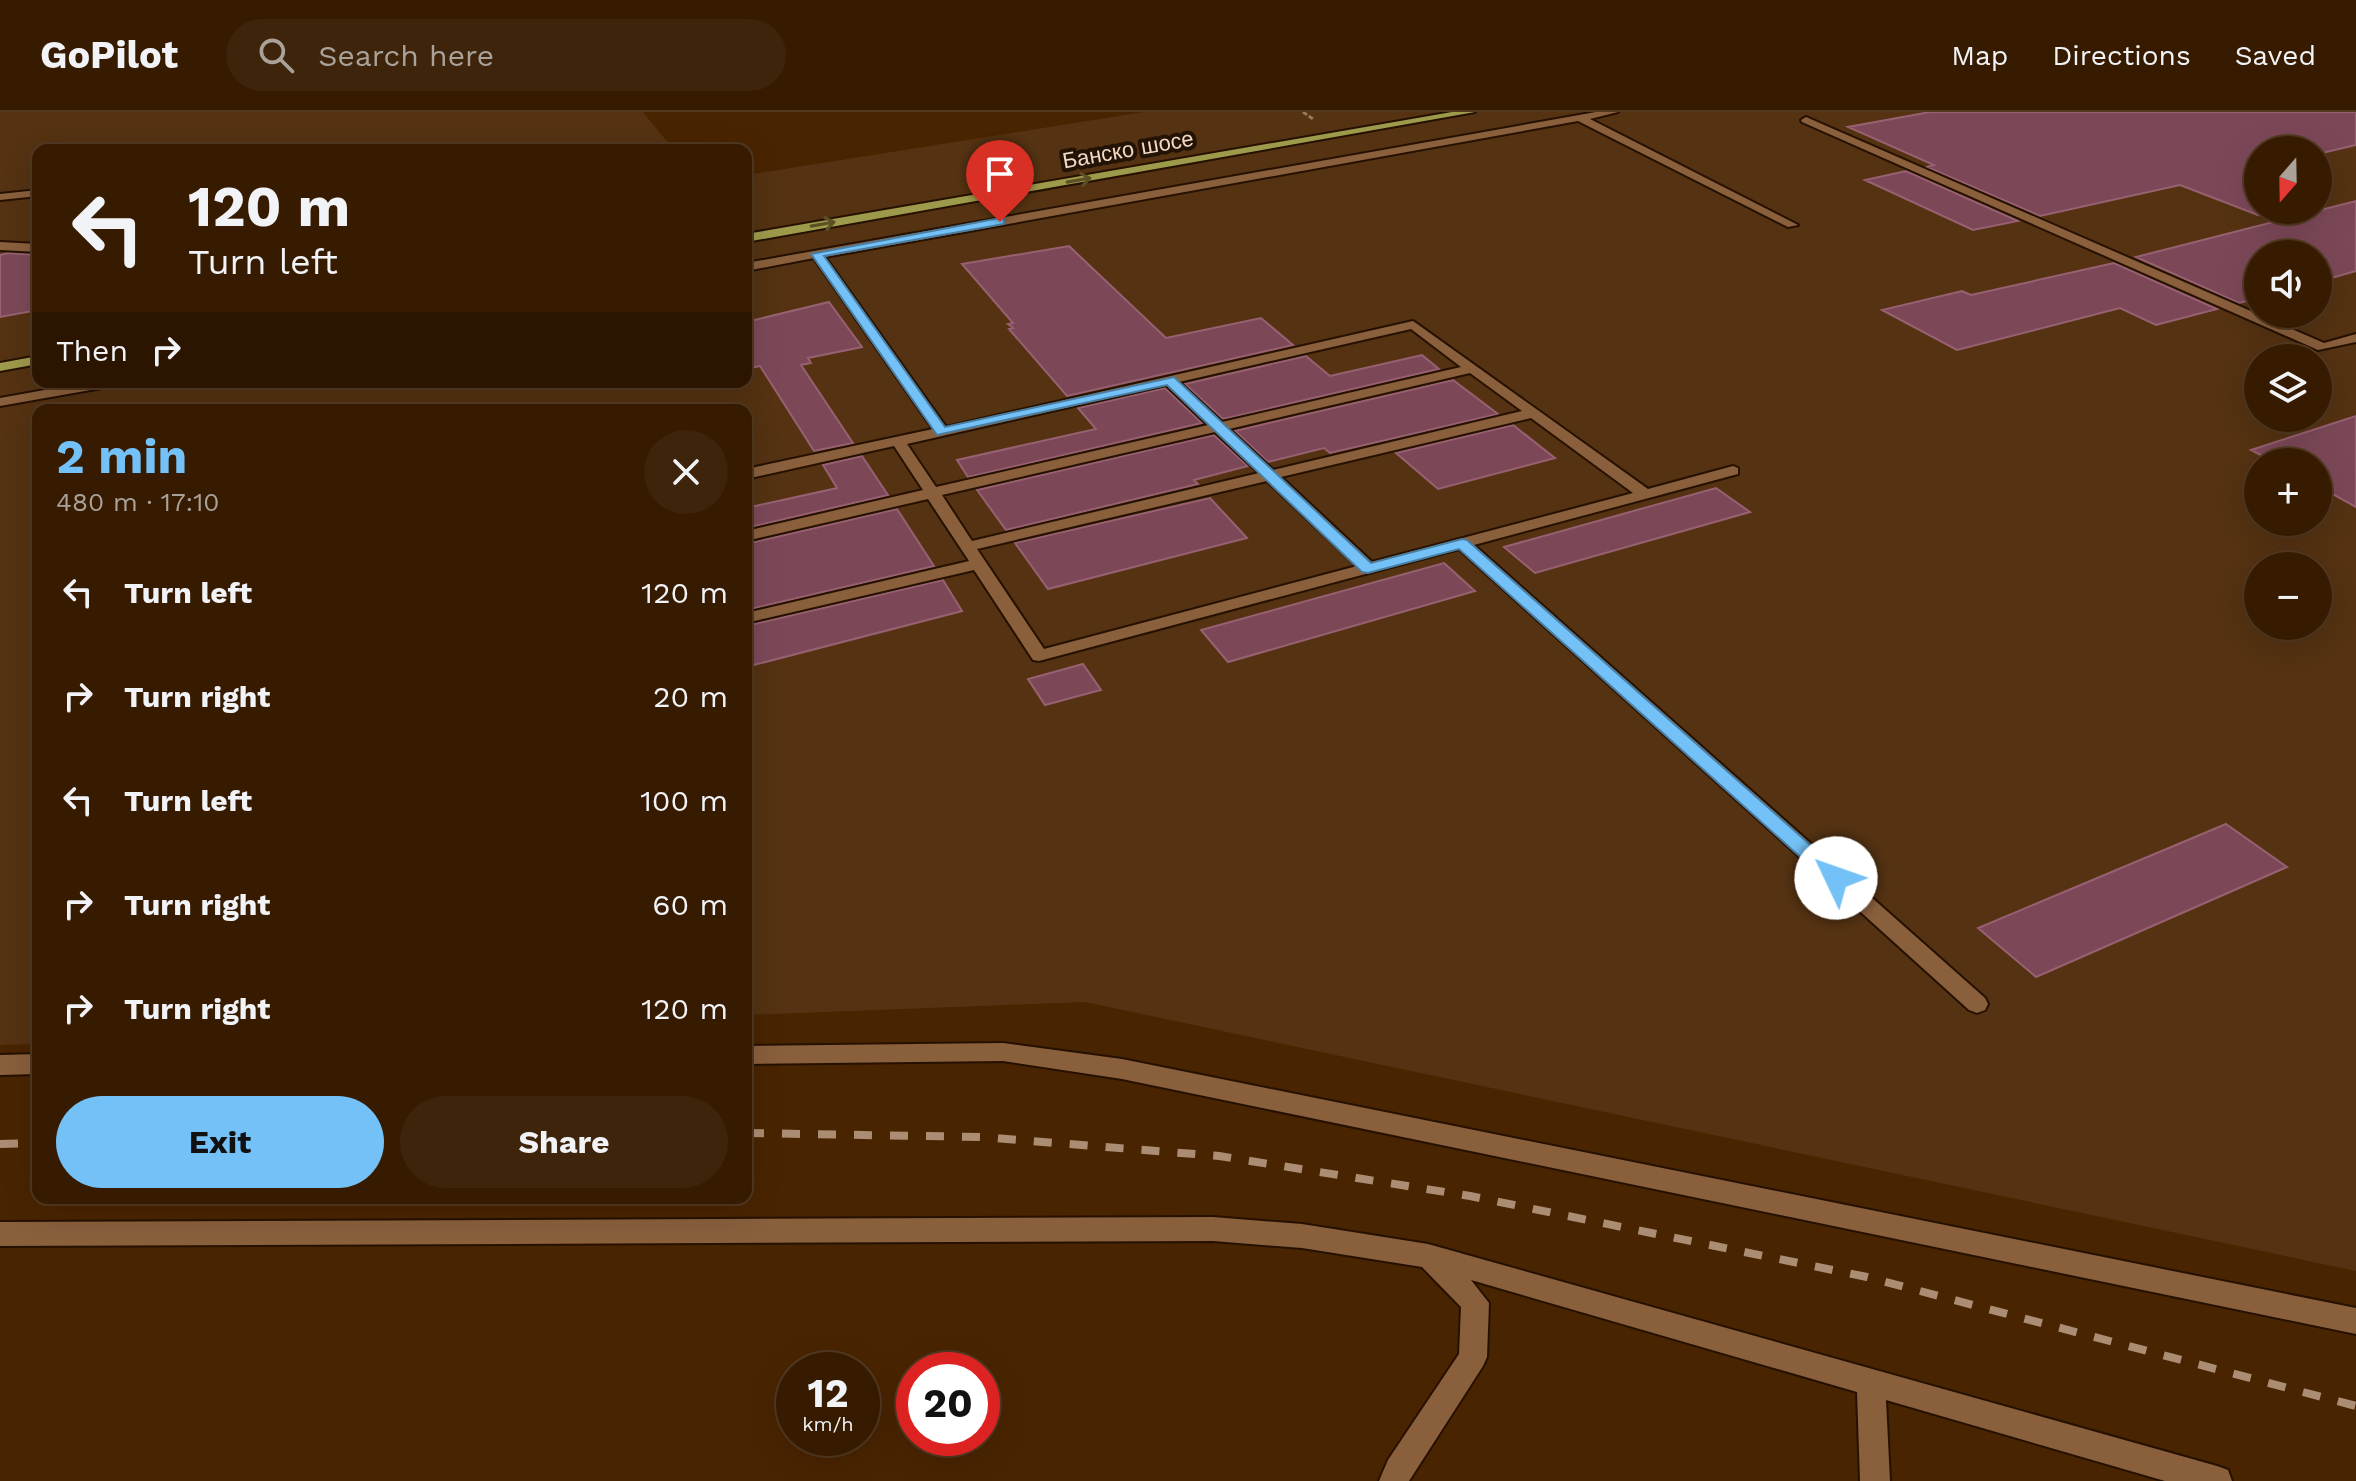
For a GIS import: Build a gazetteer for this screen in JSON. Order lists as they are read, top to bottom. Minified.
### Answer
{"streets":{"main road":["Банско шосе"]},"north":"bottom","page":{"header":"GoPilot","search":"Search here","nav":["Map","Directions","Saved"],"map_buttons":["+","−"],"turn":["120 m","Turn left"],"then":"Then","heading":["2 min","480 m · 17:10"],"list":[{"name":"Turn left","value":"120 m"},{"name":"Turn right","value":"20 m"},{"name":"Turn left","value":"100 m"},{"name":"Turn right","value":"60 m"},{"name":"Turn right","value":"120 m"}],"buttons":["Exit","Share"],"speed":"12 km/h","limit":"20"}}
